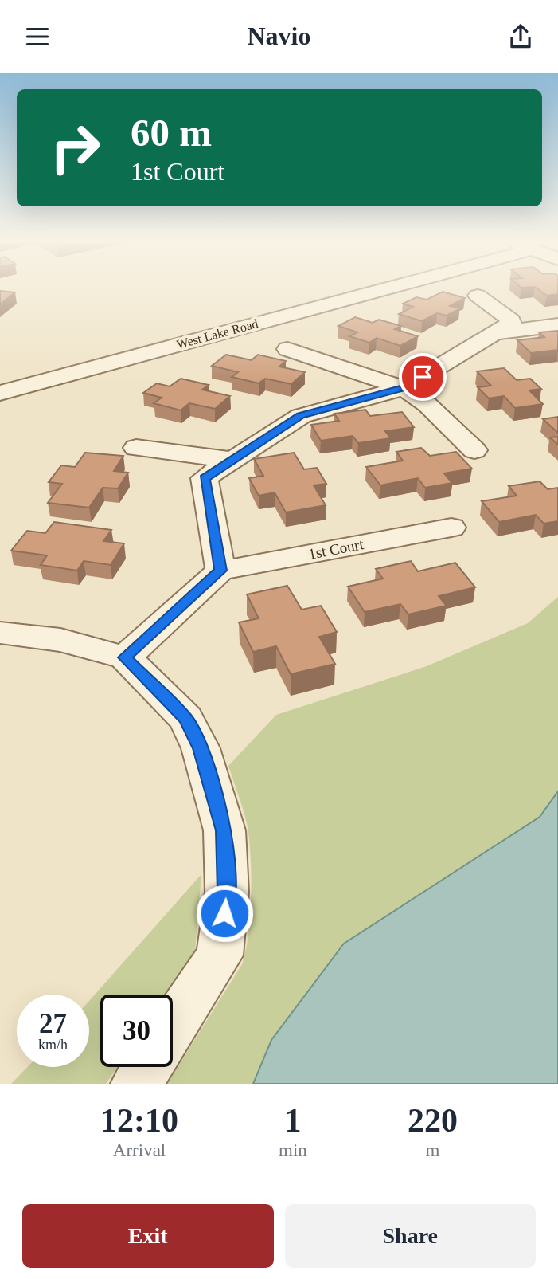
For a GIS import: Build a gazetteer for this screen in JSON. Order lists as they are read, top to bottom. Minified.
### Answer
{"streets":{"street":["West Lake Road","1st Court"]},"page":{"header":"Navio","turn":["60 m","1st Court"],"speed":"27 km/h","limit":"30","eta":["12:10","Arrival","1","min","220","m"],"buttons":["Exit","Share"]}}
